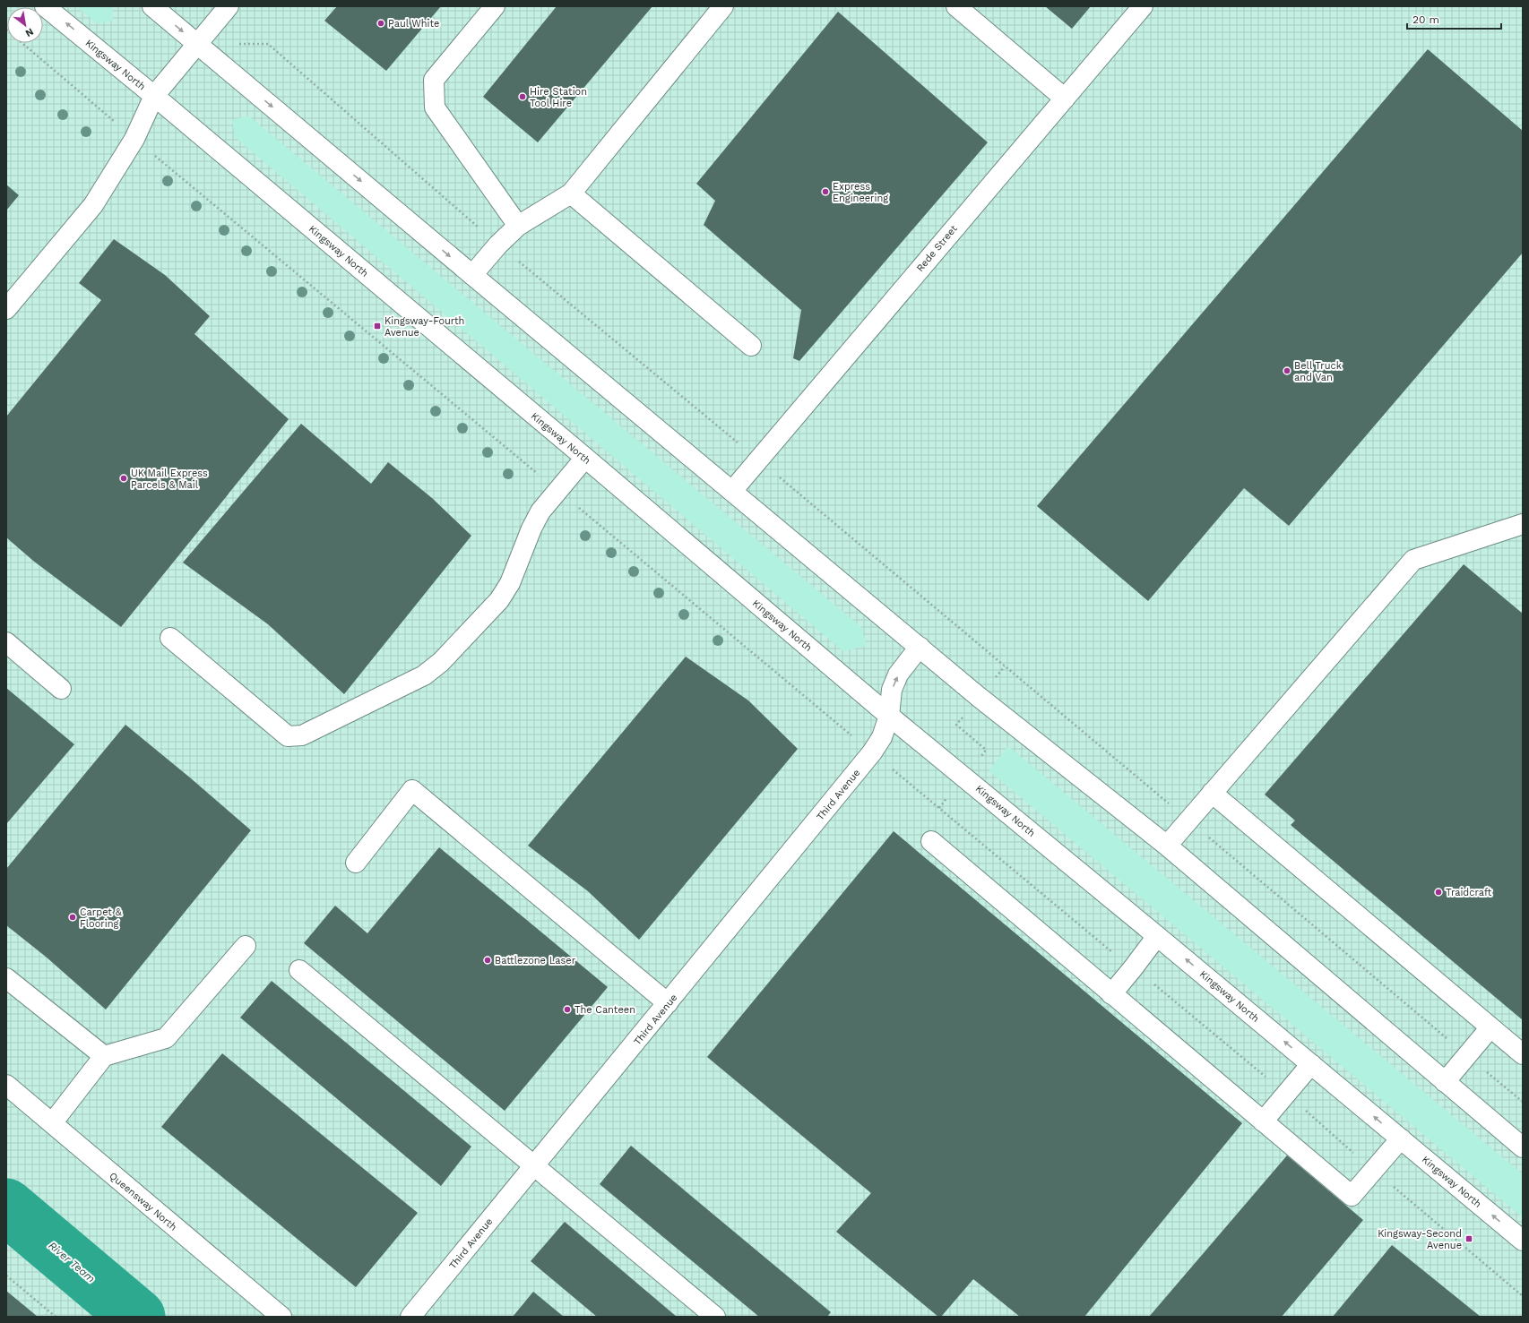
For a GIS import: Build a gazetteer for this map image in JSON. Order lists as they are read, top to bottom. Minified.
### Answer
{"streets":{"street":["Kingsway North","Rede Street","Third Avenue","Queensway North"]},"crossings":[["Kingsway North","Third Avenue"]],"water":["River Team"],"places":{"other":["Paul White","Hire Station Tool Hire","Express Engineering","Bell Truck and Van","UK Mail Express Parcels & Mail","Traidcraft","Carpet & Flooring","Battlezone Laser","The Canteen"],"transit":["Kingsway-Fourth Avenue","Kingsway-Second Avenue"]},"scale_bar":"20 m","north":"bottom right"}
